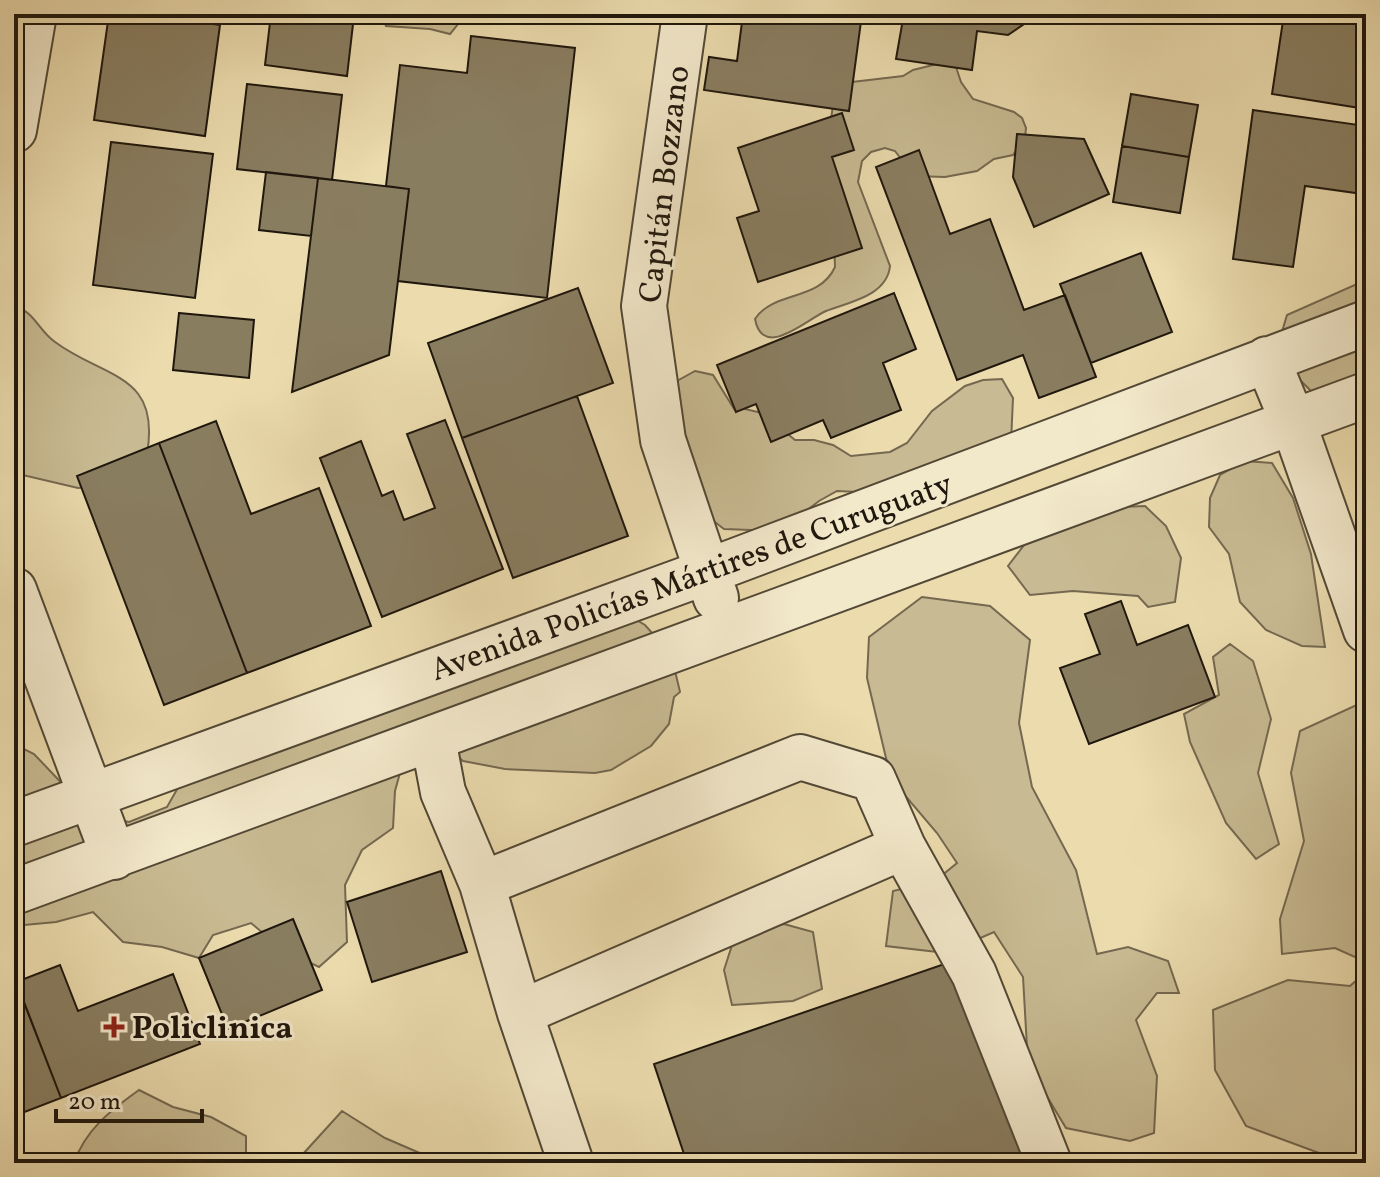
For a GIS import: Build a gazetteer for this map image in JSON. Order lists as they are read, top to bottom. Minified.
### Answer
{"streets":{"street":["Capitán Bozzano","Avenida Policías Mártires de Curuguaty"]},"crossings":[["Capitán Bozzano","Avenida Policías Mártires de Curuguaty"]],"places":{"health":["Policlinica"]},"scale_bar":"20 m"}
